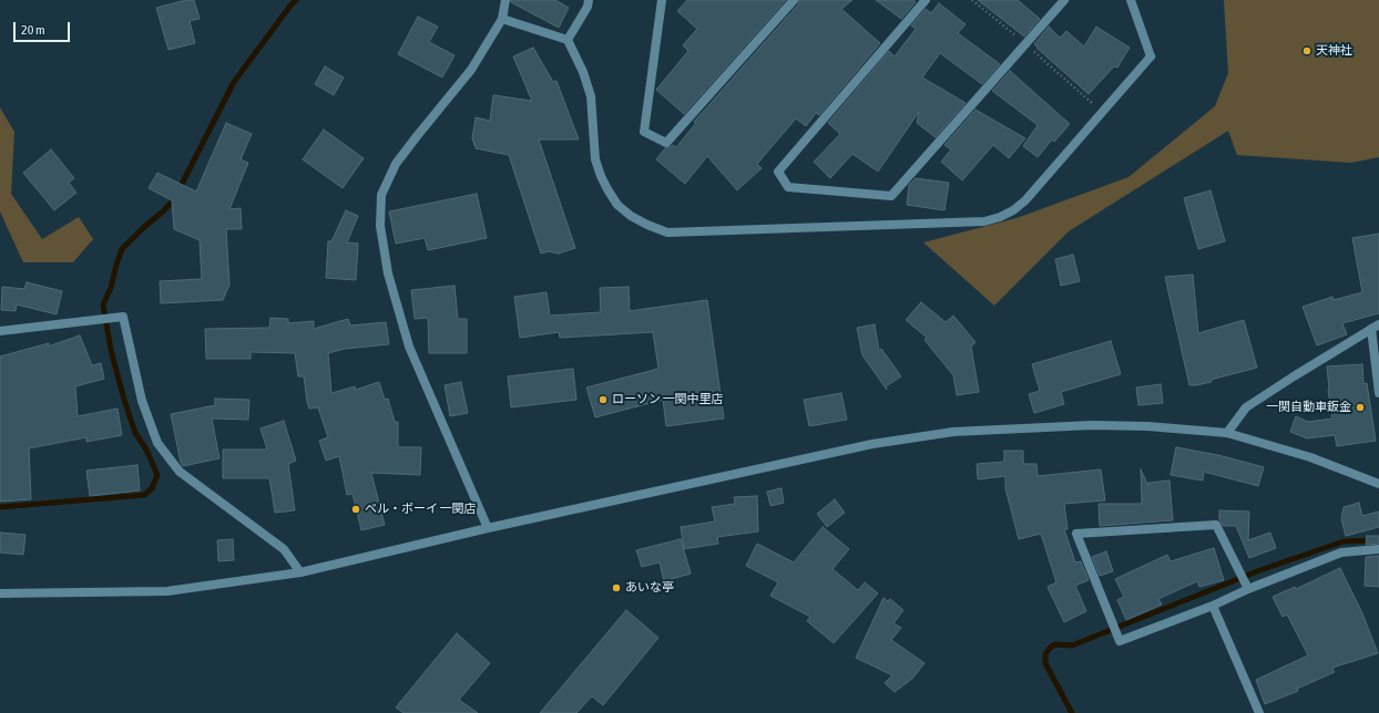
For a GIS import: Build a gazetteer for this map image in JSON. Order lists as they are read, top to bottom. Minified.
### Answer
{"places":["天神社","ローソン 一関中里店","一関自動車鈑金","ベル・ボーイ 一関店","あいな亭"],"scale_bar":"20 m"}
